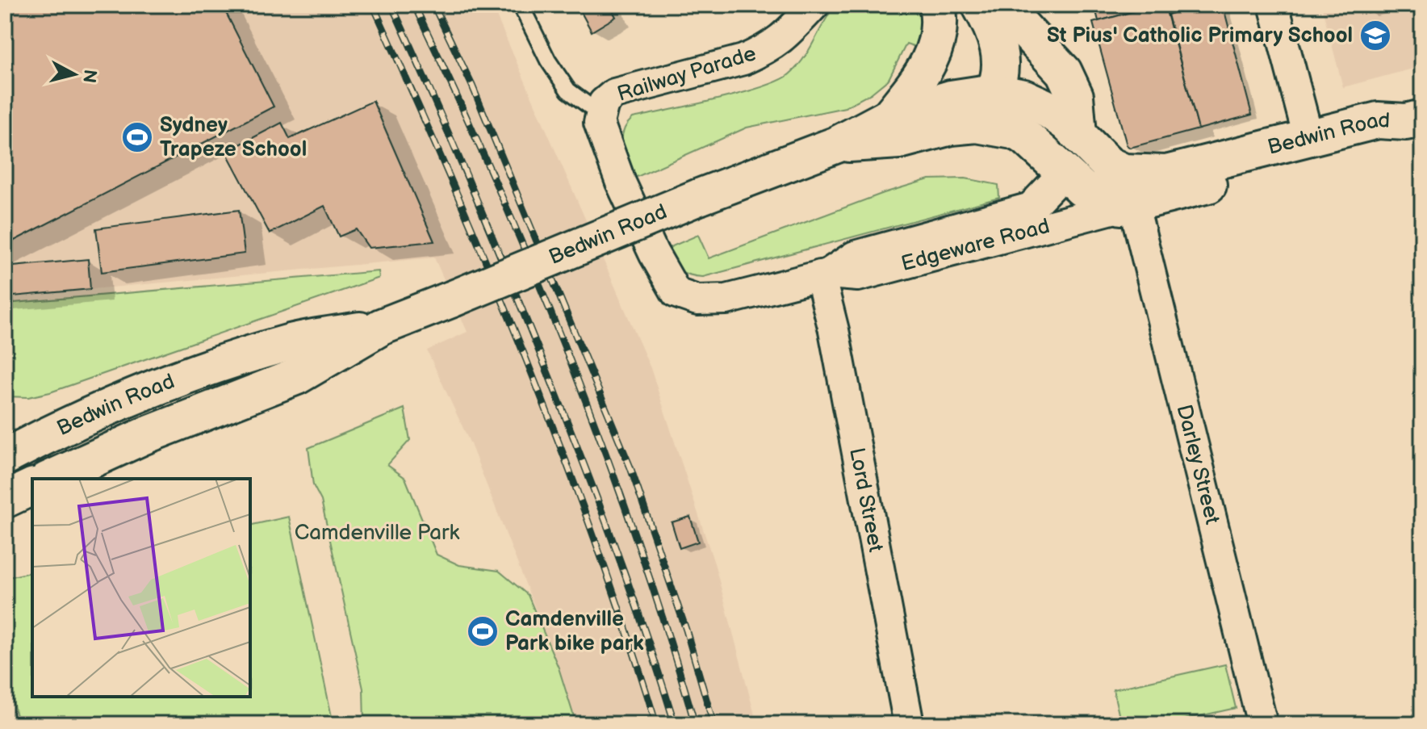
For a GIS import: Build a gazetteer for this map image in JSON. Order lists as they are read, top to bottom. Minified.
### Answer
{"streets":{"main road":["Bedwin Road"],"street":["Railway Parade","Edgeware Road","Darley Street","Lord Street"]},"crossings":[["Railway Parade","Edgeware Road"],["Bedwin Road","Edgeware Road"],["Bedwin Road","Darley Street"],["Edgeware Road","Darley Street"],["Edgeware Road","Lord Street"]],"parks":["Camdenville Park"],"places":{"school or university":["St Pius' Catholic Primary School"],"sports":["Sydney Trapeze School","Camdenville Park bike park"]},"north":"right"}
